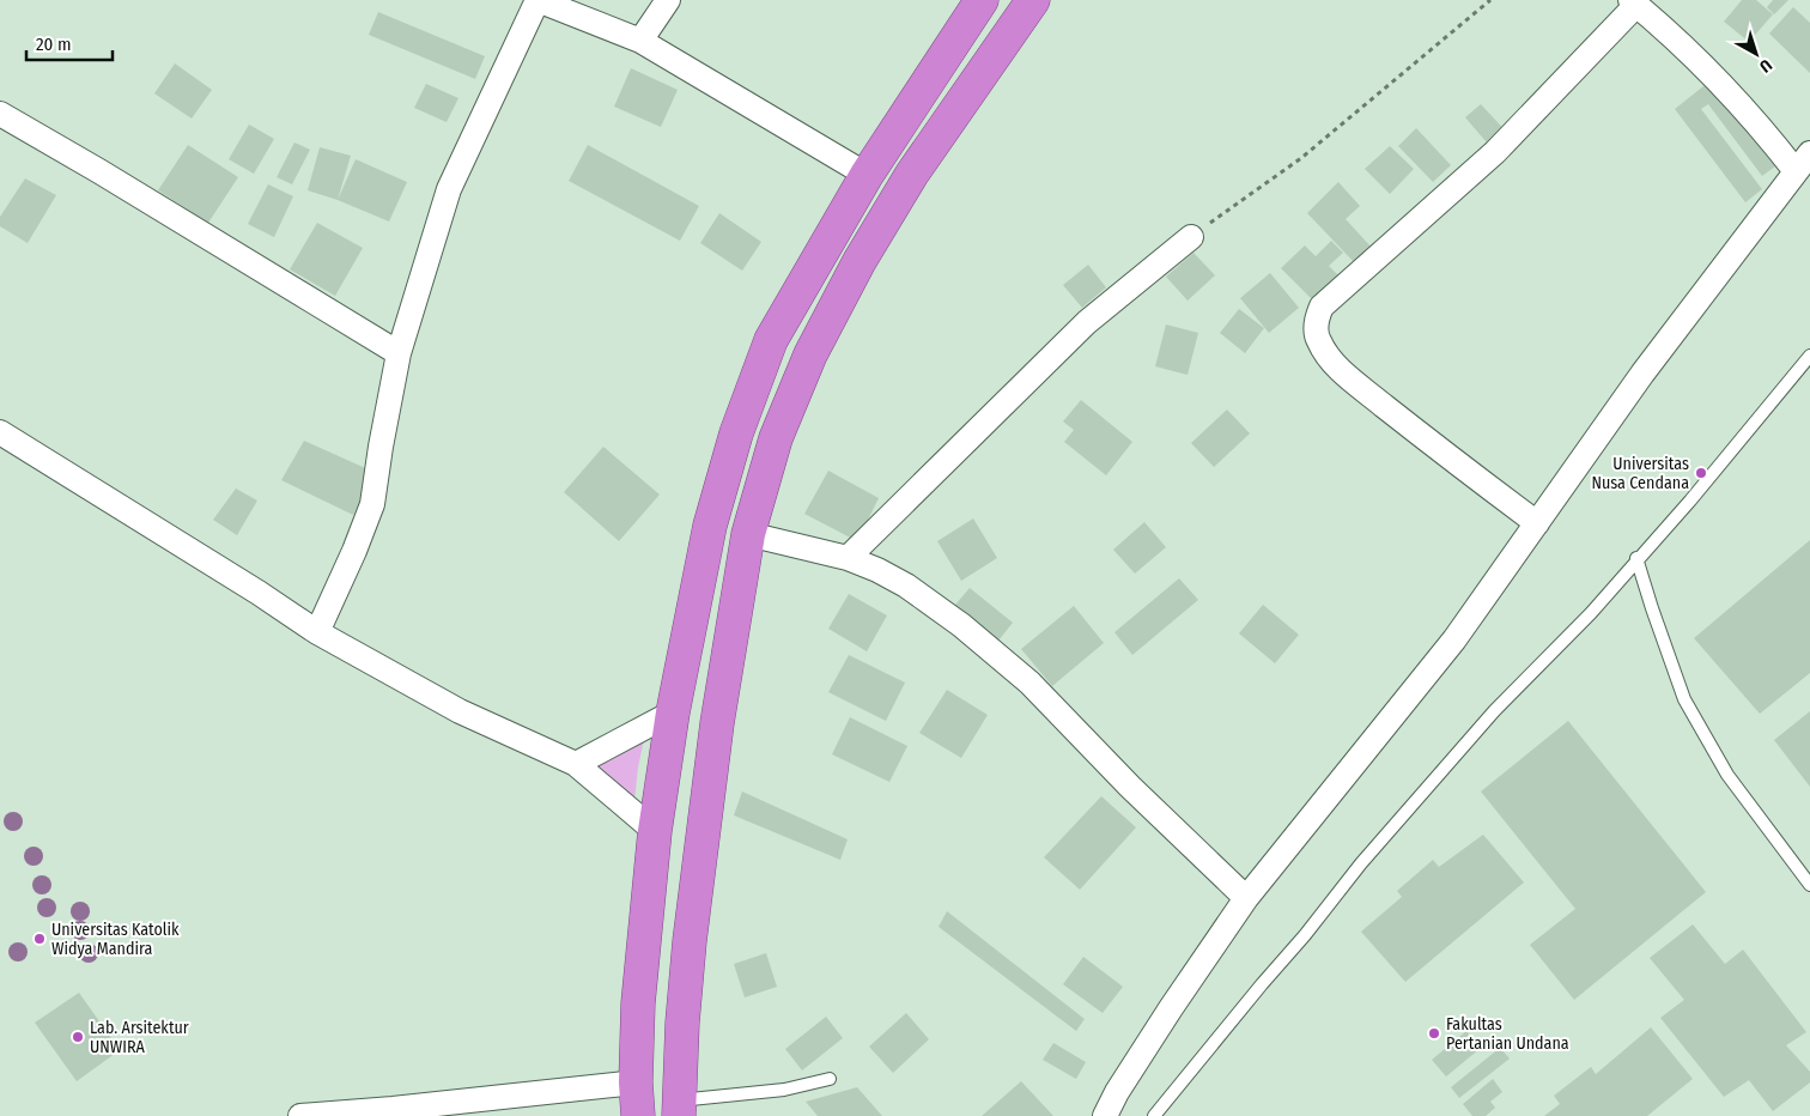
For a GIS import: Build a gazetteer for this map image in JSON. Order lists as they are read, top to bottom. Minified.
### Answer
{"places":["Universitas Nusa Cendana","Universitas Katolik Widya Mandira","Fakultas Pertanian Undana","Lab. Arsitektur UNWIRA"],"scale_bar":"20 m","north":"bottom right"}
